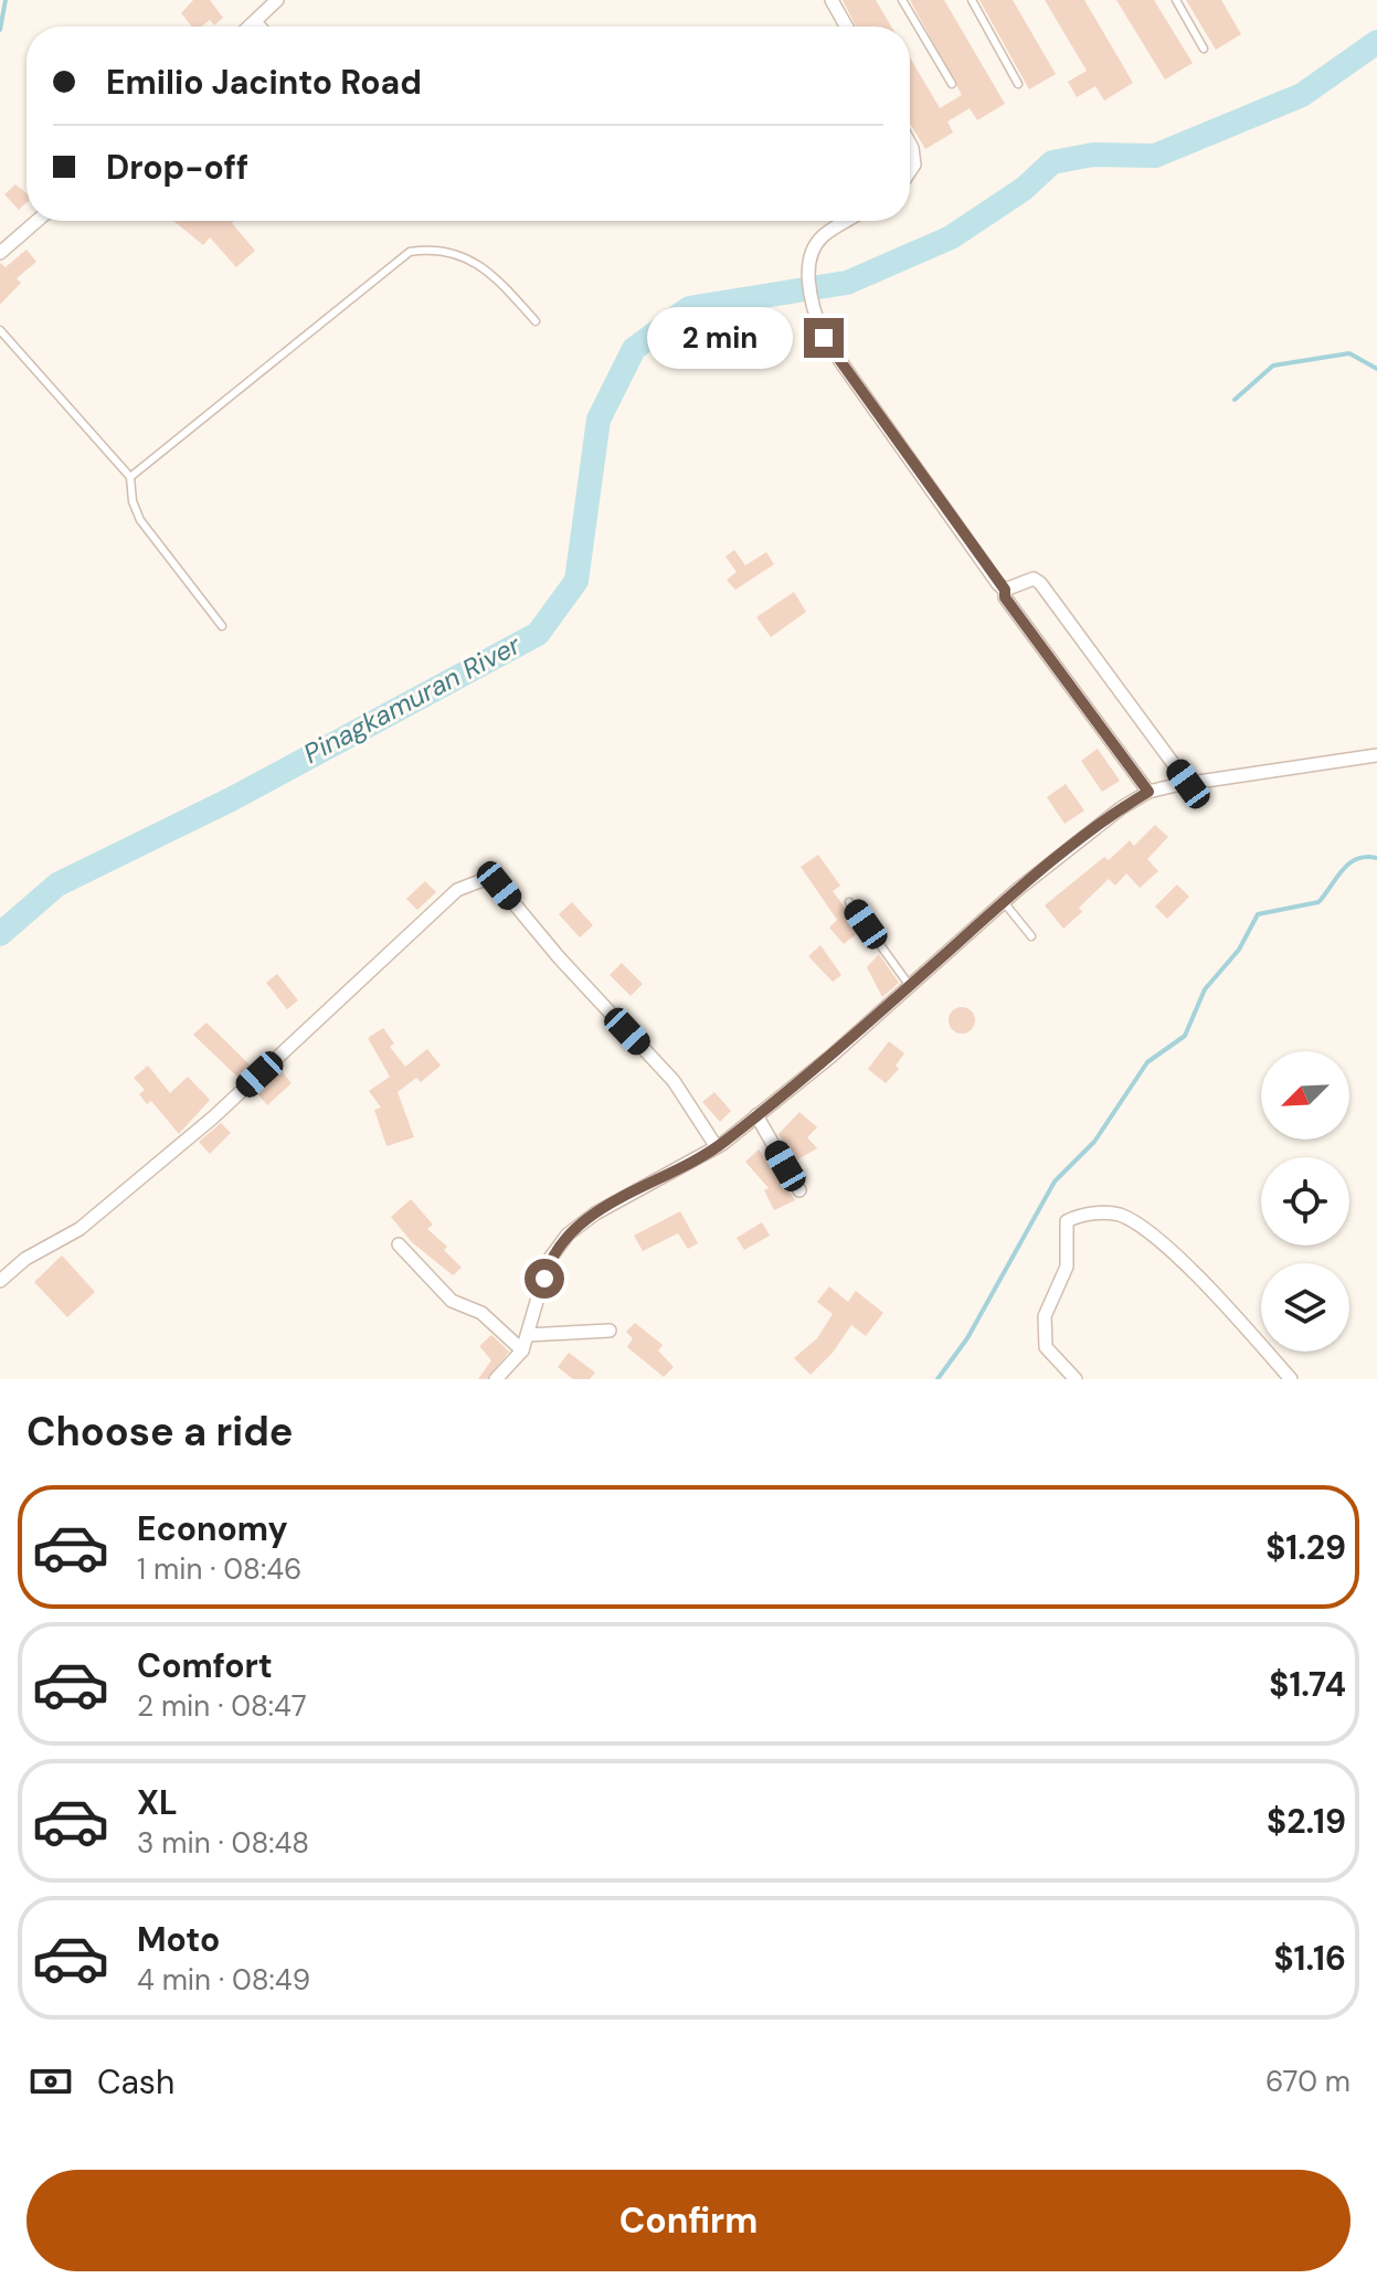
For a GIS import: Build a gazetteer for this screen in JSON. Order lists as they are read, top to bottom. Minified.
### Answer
{"water":["Pinagkamuran River"],"north":"bottom left","page":{"banner":["Emilio Jacinto Road","Drop-off"],"bubble":"2 min","heading":"Choose a ride","list":[{"name":"Economy","note":"1 min · 08:46","value":"$1.29"},{"name":"Comfort","note":"2 min · 08:47","value":"$1.74"},{"name":"XL","note":"3 min · 08:48","value":"$2.19"},{"name":"Moto","note":"4 min · 08:49","value":"$1.16"}],"pay":["Cash","670 m"],"buttons":"Confirm"}}
